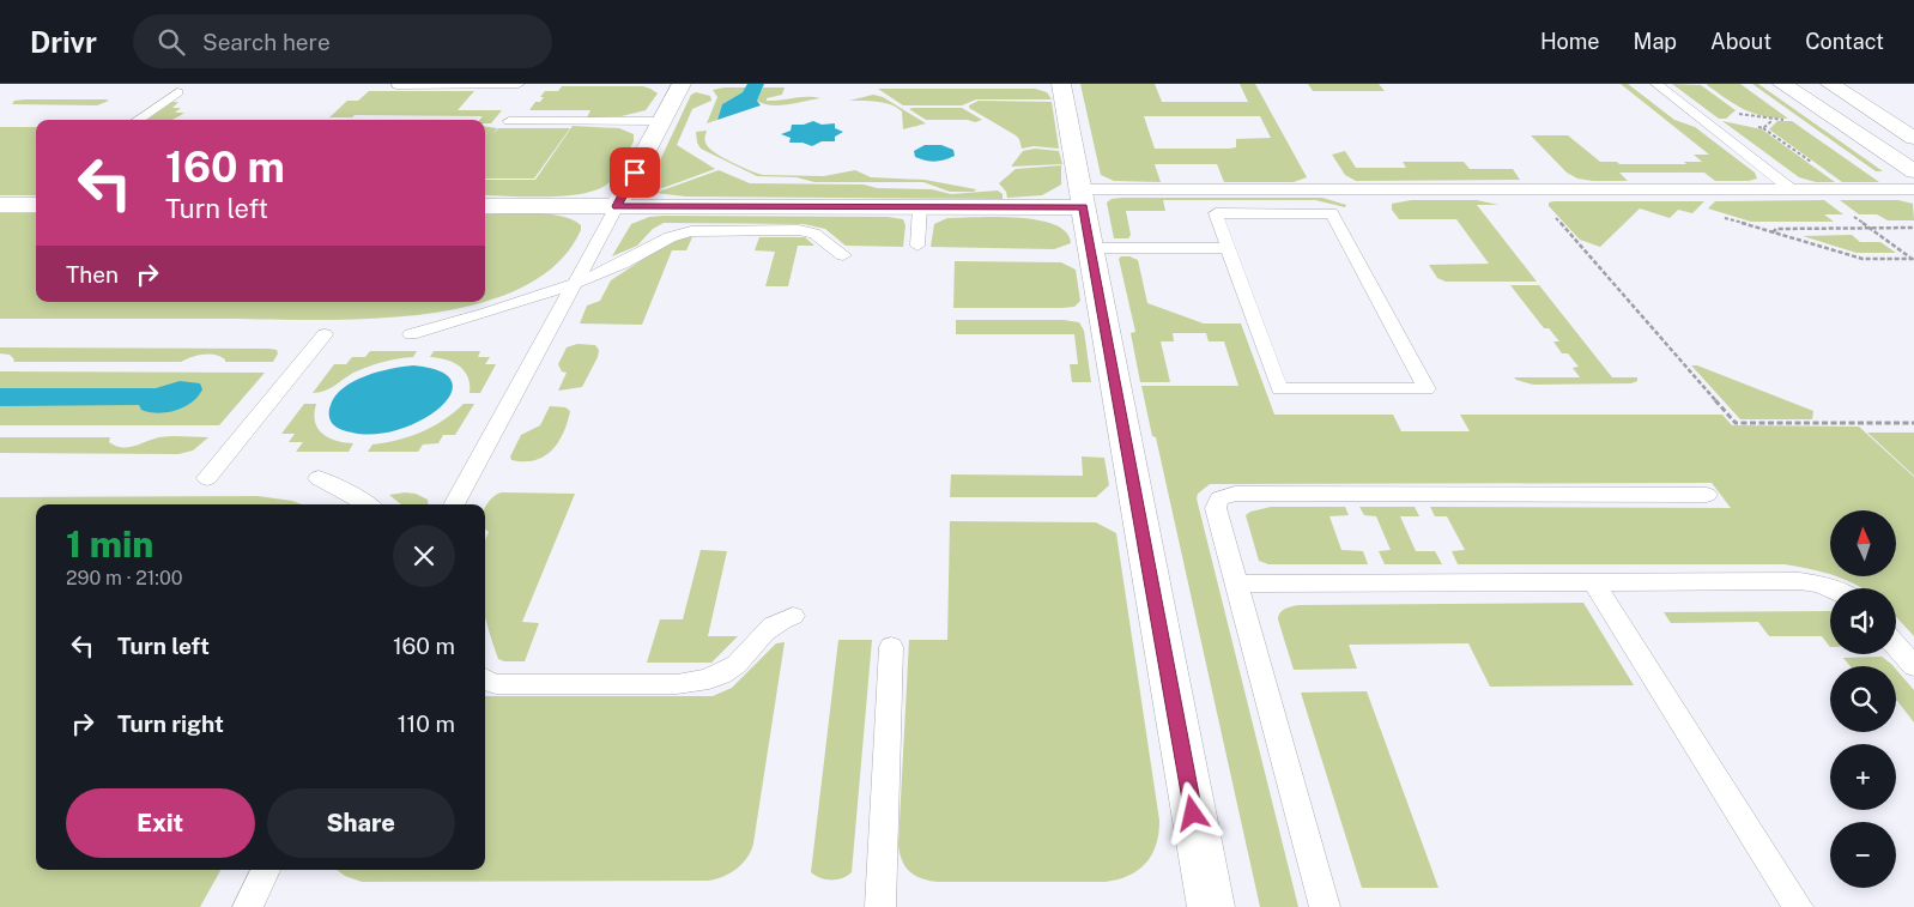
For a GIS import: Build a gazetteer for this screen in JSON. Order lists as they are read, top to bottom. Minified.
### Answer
{"north":"top","page":{"header":"Drivr","search":"Search here","nav":["Home","Map","About","Contact"],"turn":["160 m","Turn left"],"then":"Then","heading":["1 min","290 m · 21:00"],"map_buttons":["+","−"],"list":[{"name":"Turn left","value":"160 m"},{"name":"Turn right","value":"110 m"}],"buttons":["Exit","Share"]}}
